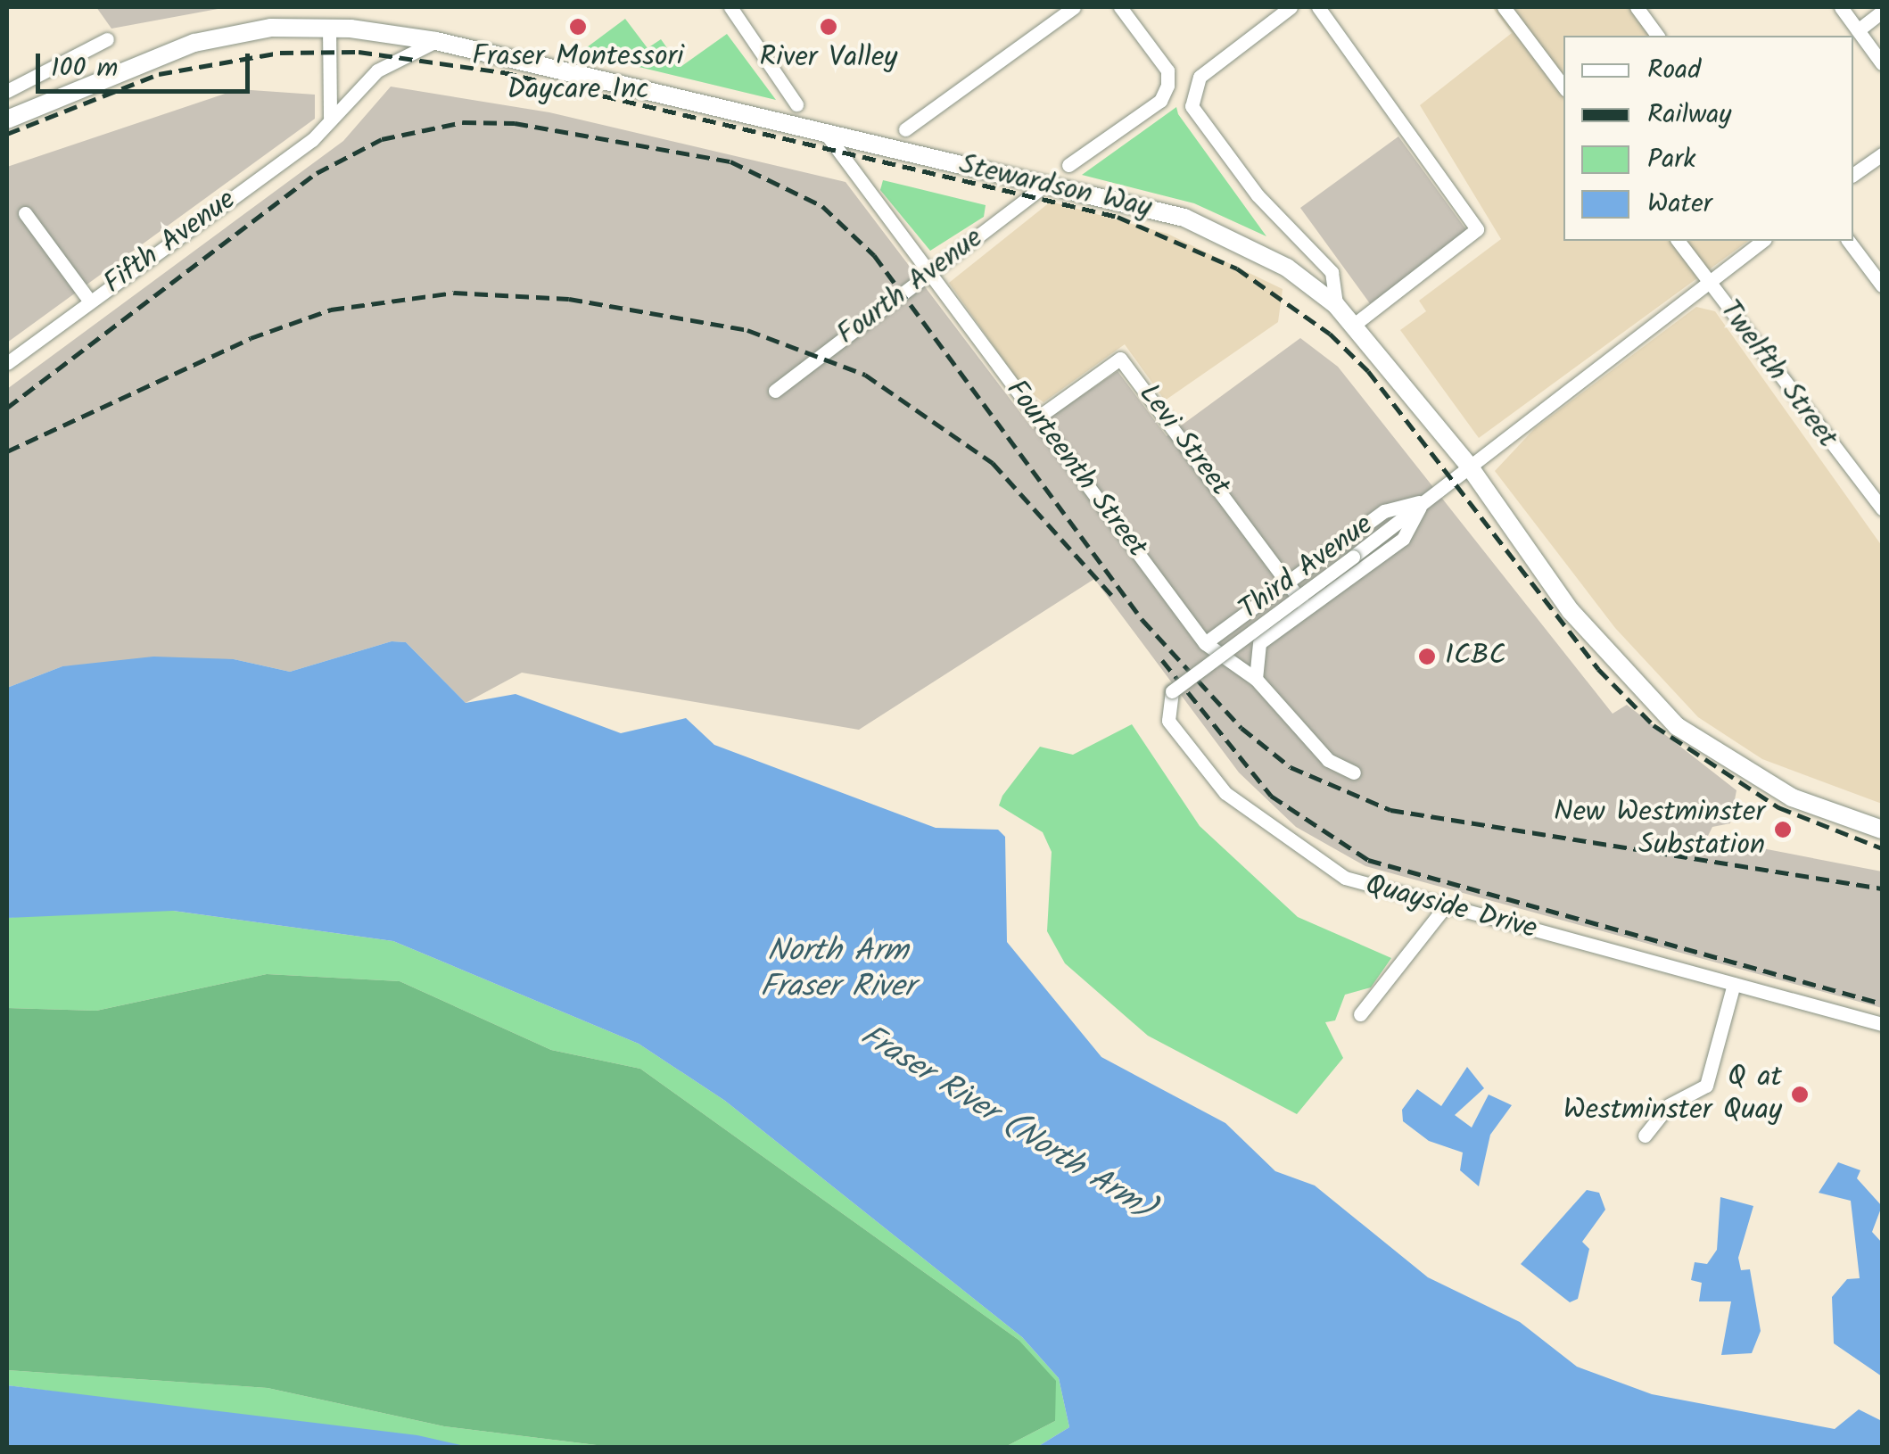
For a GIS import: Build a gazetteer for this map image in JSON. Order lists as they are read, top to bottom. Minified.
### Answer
{"streets":{"main road":["Stewardson Way"],"street":["Fifth Avenue","Fourth Avenue","Twelfth Street","Levi Street","Fourteenth Street","Third Avenue","Quayside Drive"]},"crossings":[["Stewardson Way","Fifth Avenue"],["Stewardson Way","Fourth Avenue"],["Stewardson Way","Fourteenth Street"],["Stewardson Way","Quayside Drive"],["Fourth Avenue","Fourteenth Street"],["Levi Street","Fourteenth Street"],["Levi Street","Third Avenue"],["Fourteenth Street","Third Avenue"],["Third Avenue","Quayside Drive"]],"water":["North Arm Fraser River","Fraser River (North Arm)"],"places":["Fraser Montessori Daycare Inc","River Valley","ICBC","New Westminster Substation","Q at Westminster Quay"],"legend":["Road","Railway","Park","Water"],"scale_bar":"100 m"}
